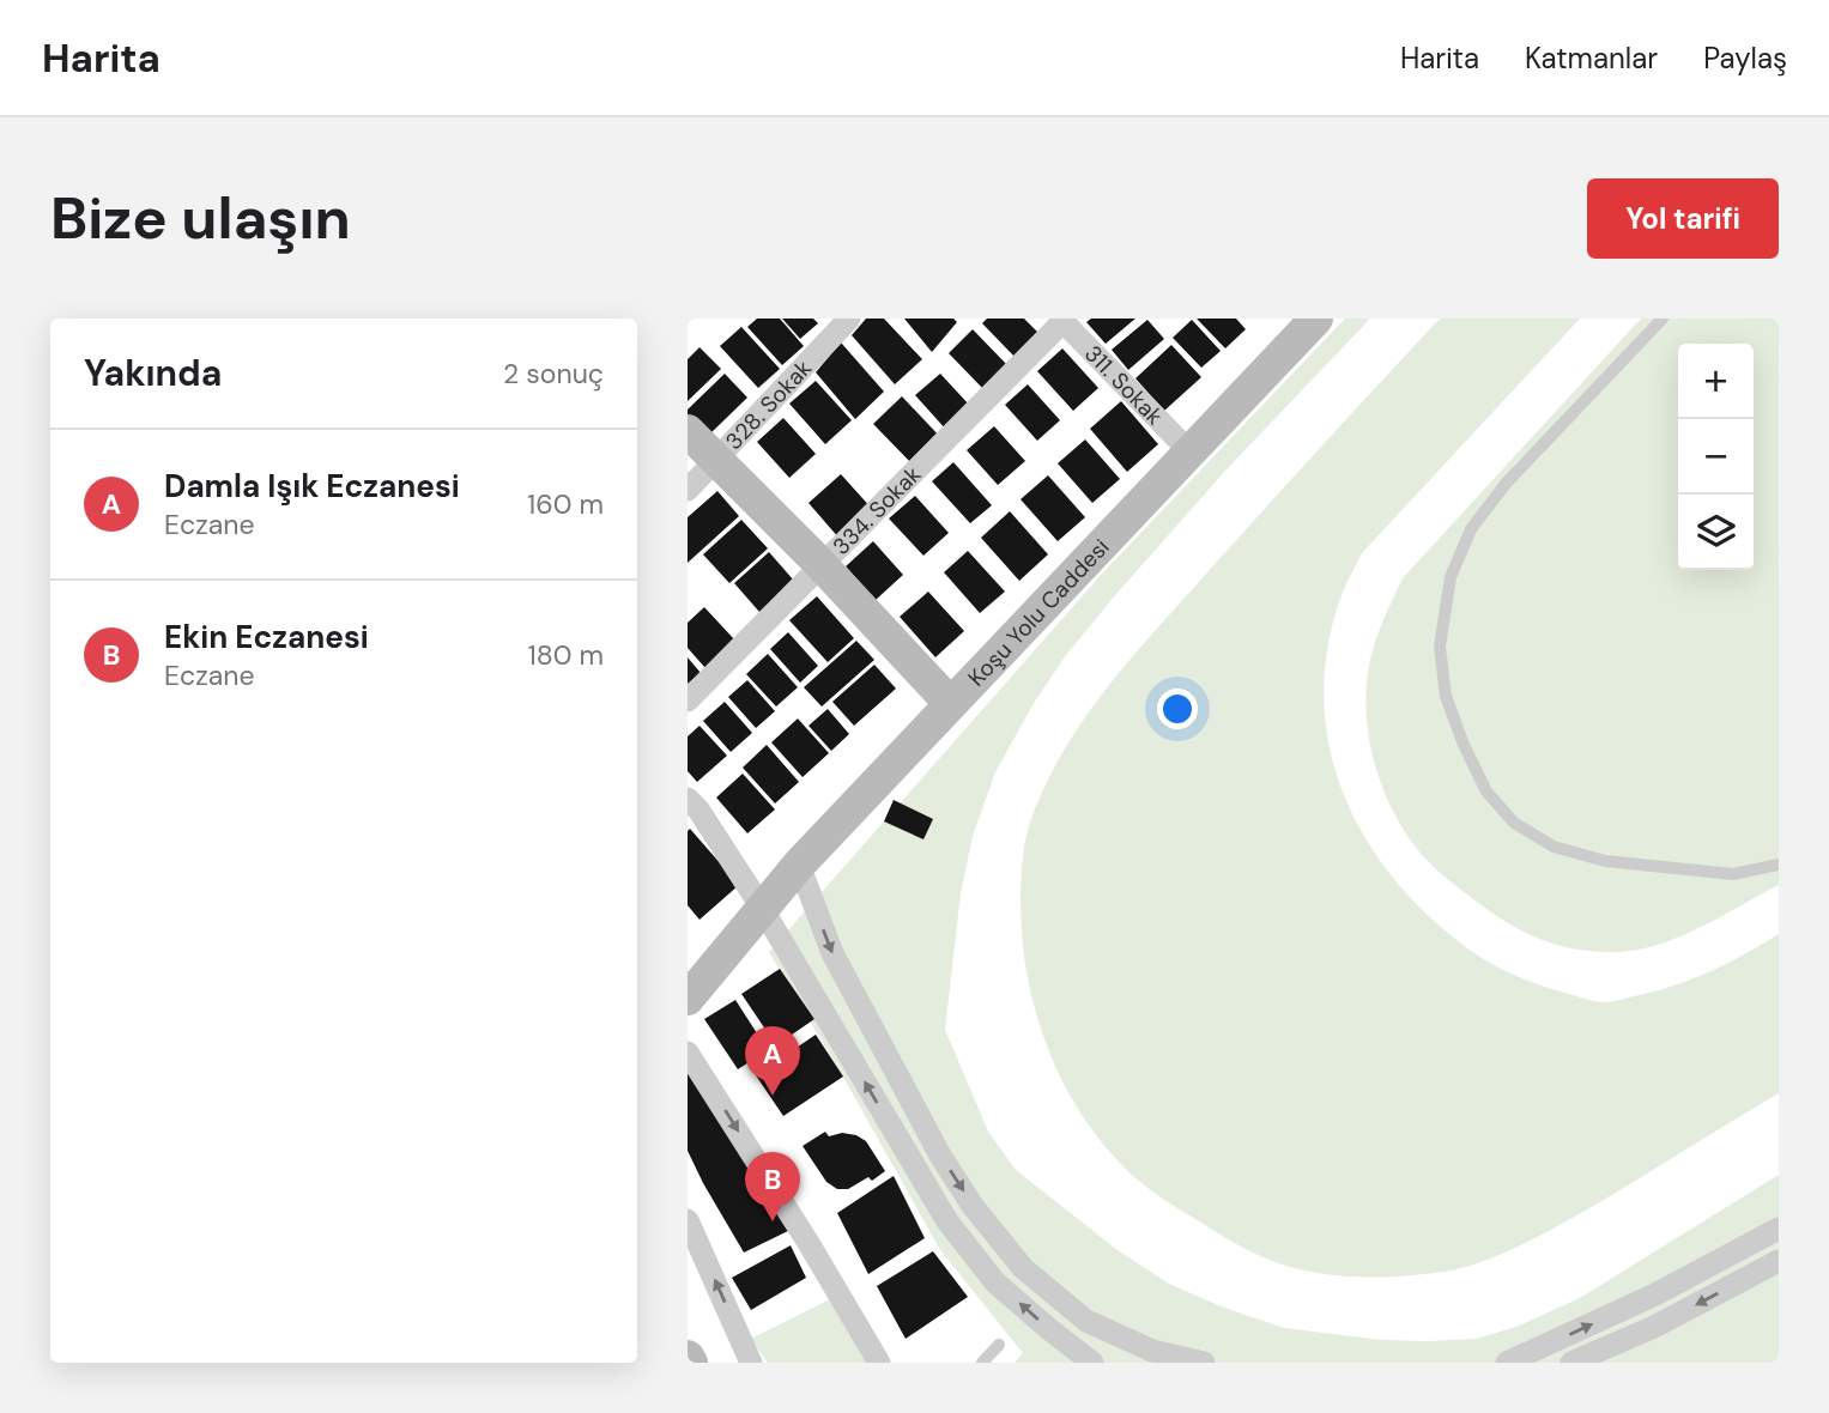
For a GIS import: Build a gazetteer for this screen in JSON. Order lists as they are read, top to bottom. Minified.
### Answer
{"streets":{"main road":["Koşu Yolu Caddesi"],"street":["311. Sokak","328. Sokak","334. Sokak"]},"crossings":[["311. Sokak","334. Sokak"],["311. Sokak","Koşu Yolu Caddesi"]],"page":{"header":"Harita","nav":["Harita","Katmanlar","Paylaş"],"buttons":"Yol tarifi","title":"Bize ulaşın","heading":["Yakında","2 sonuç"],"map_buttons":["+","−"],"list":[{"mark":"A","name":"Damla Işık Eczanesi","note":"Eczane","value":"160 m"},{"mark":"B","name":"Ekin Eczanesi","note":"Eczane","value":"180 m"}],"pins":["A","B"]}}
